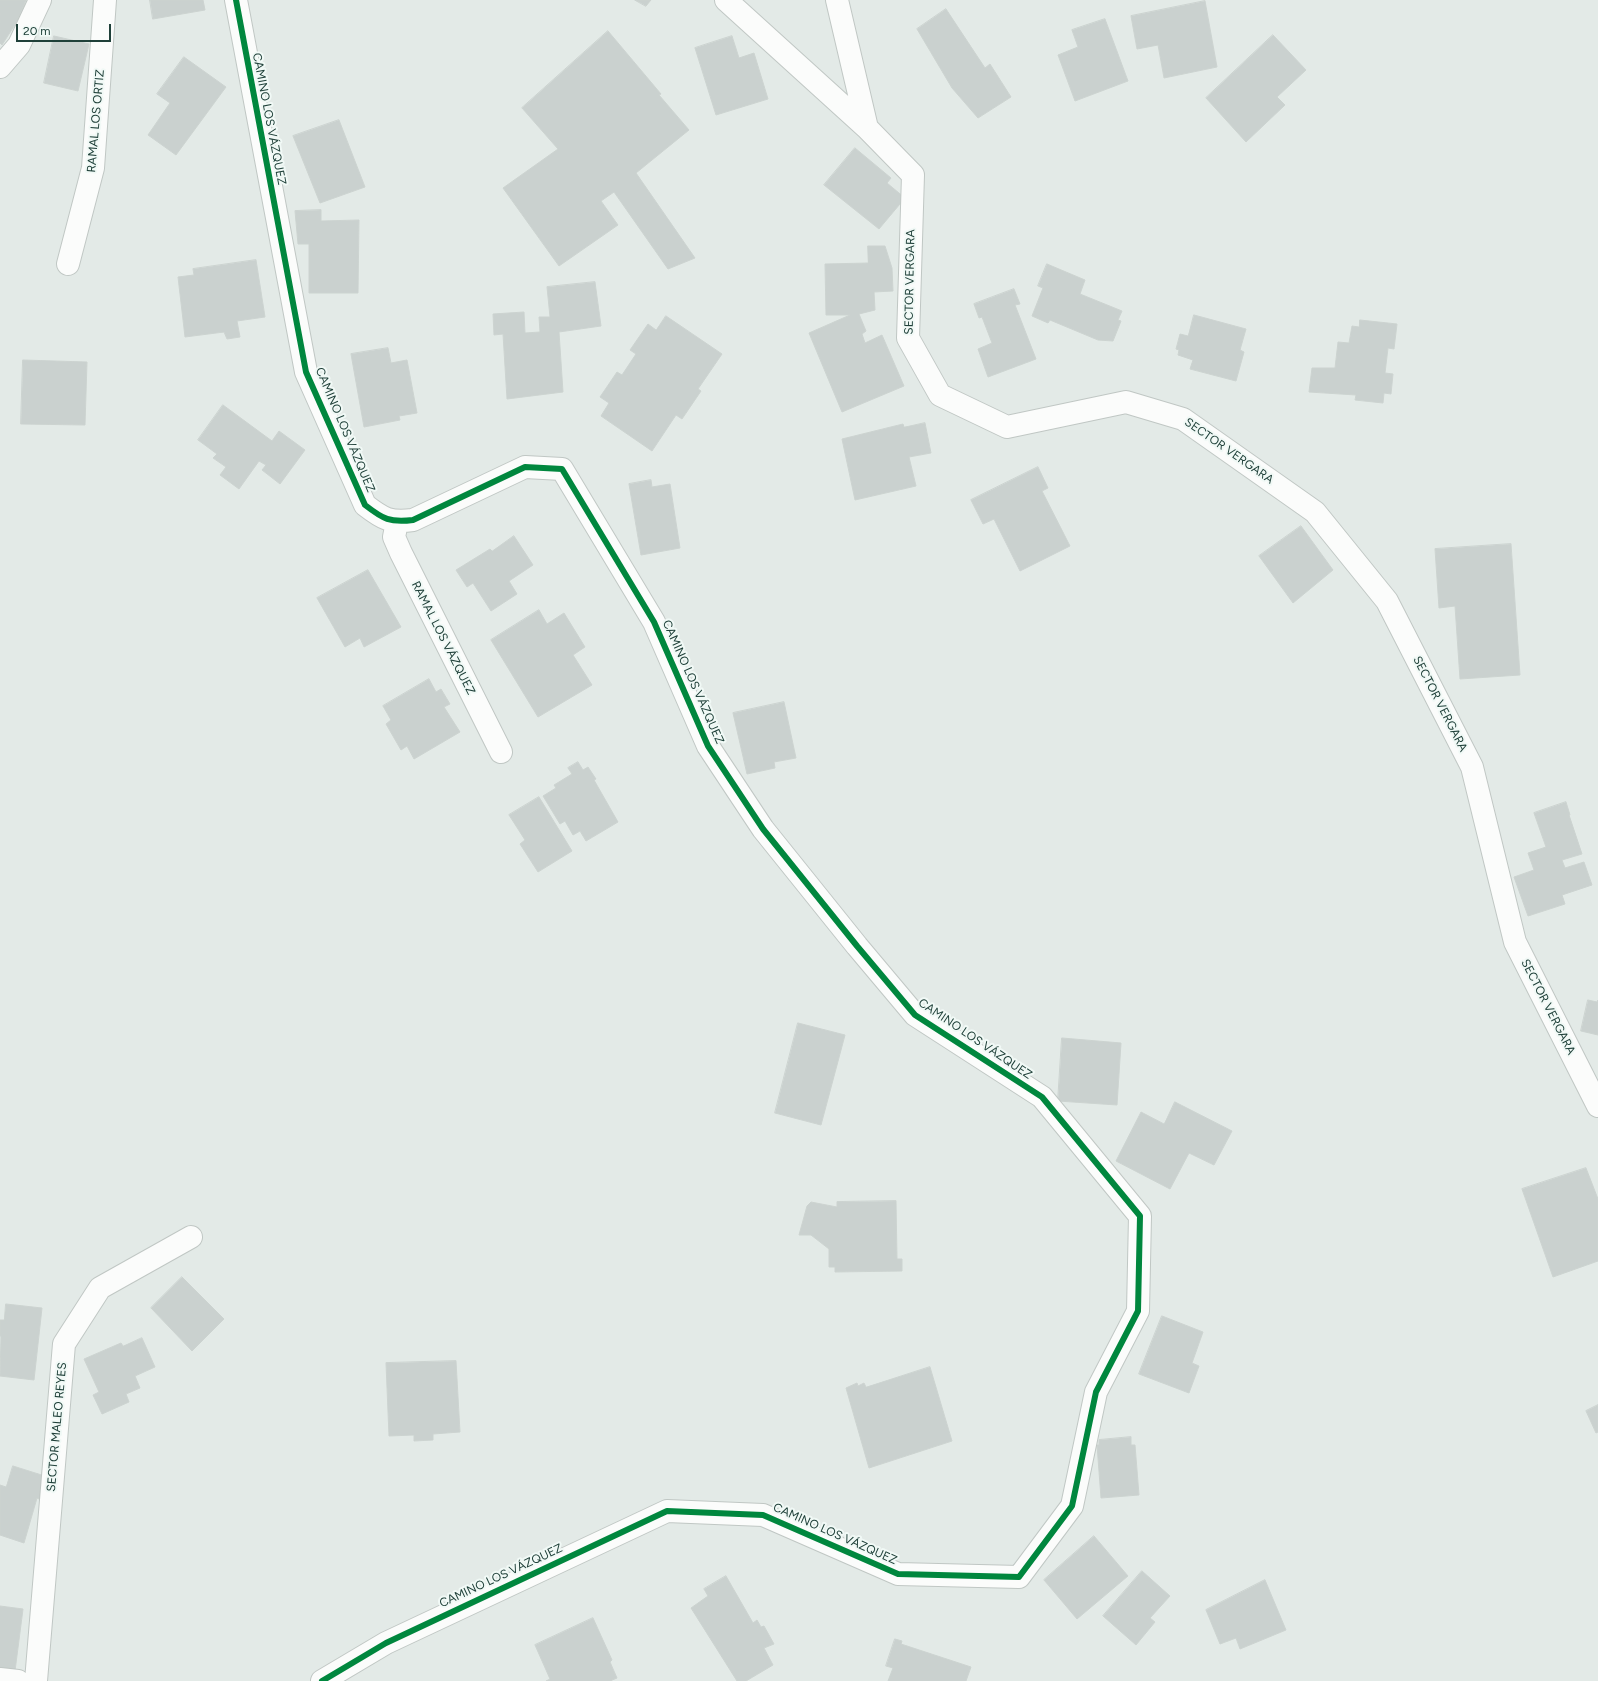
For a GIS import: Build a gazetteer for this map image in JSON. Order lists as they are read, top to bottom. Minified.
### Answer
{"streets":{"street":["CAMINO LOS VÁZQUEZ","RAMAL LOS ORTIZ","SECTOR VERGARA","RAMAL LOS VÁZQUEZ","SECTOR MALEO REYES"]},"crossings":[["CAMINO LOS VÁZQUEZ","RAMAL LOS VÁZQUEZ"]],"scale_bar":"20 m"}
